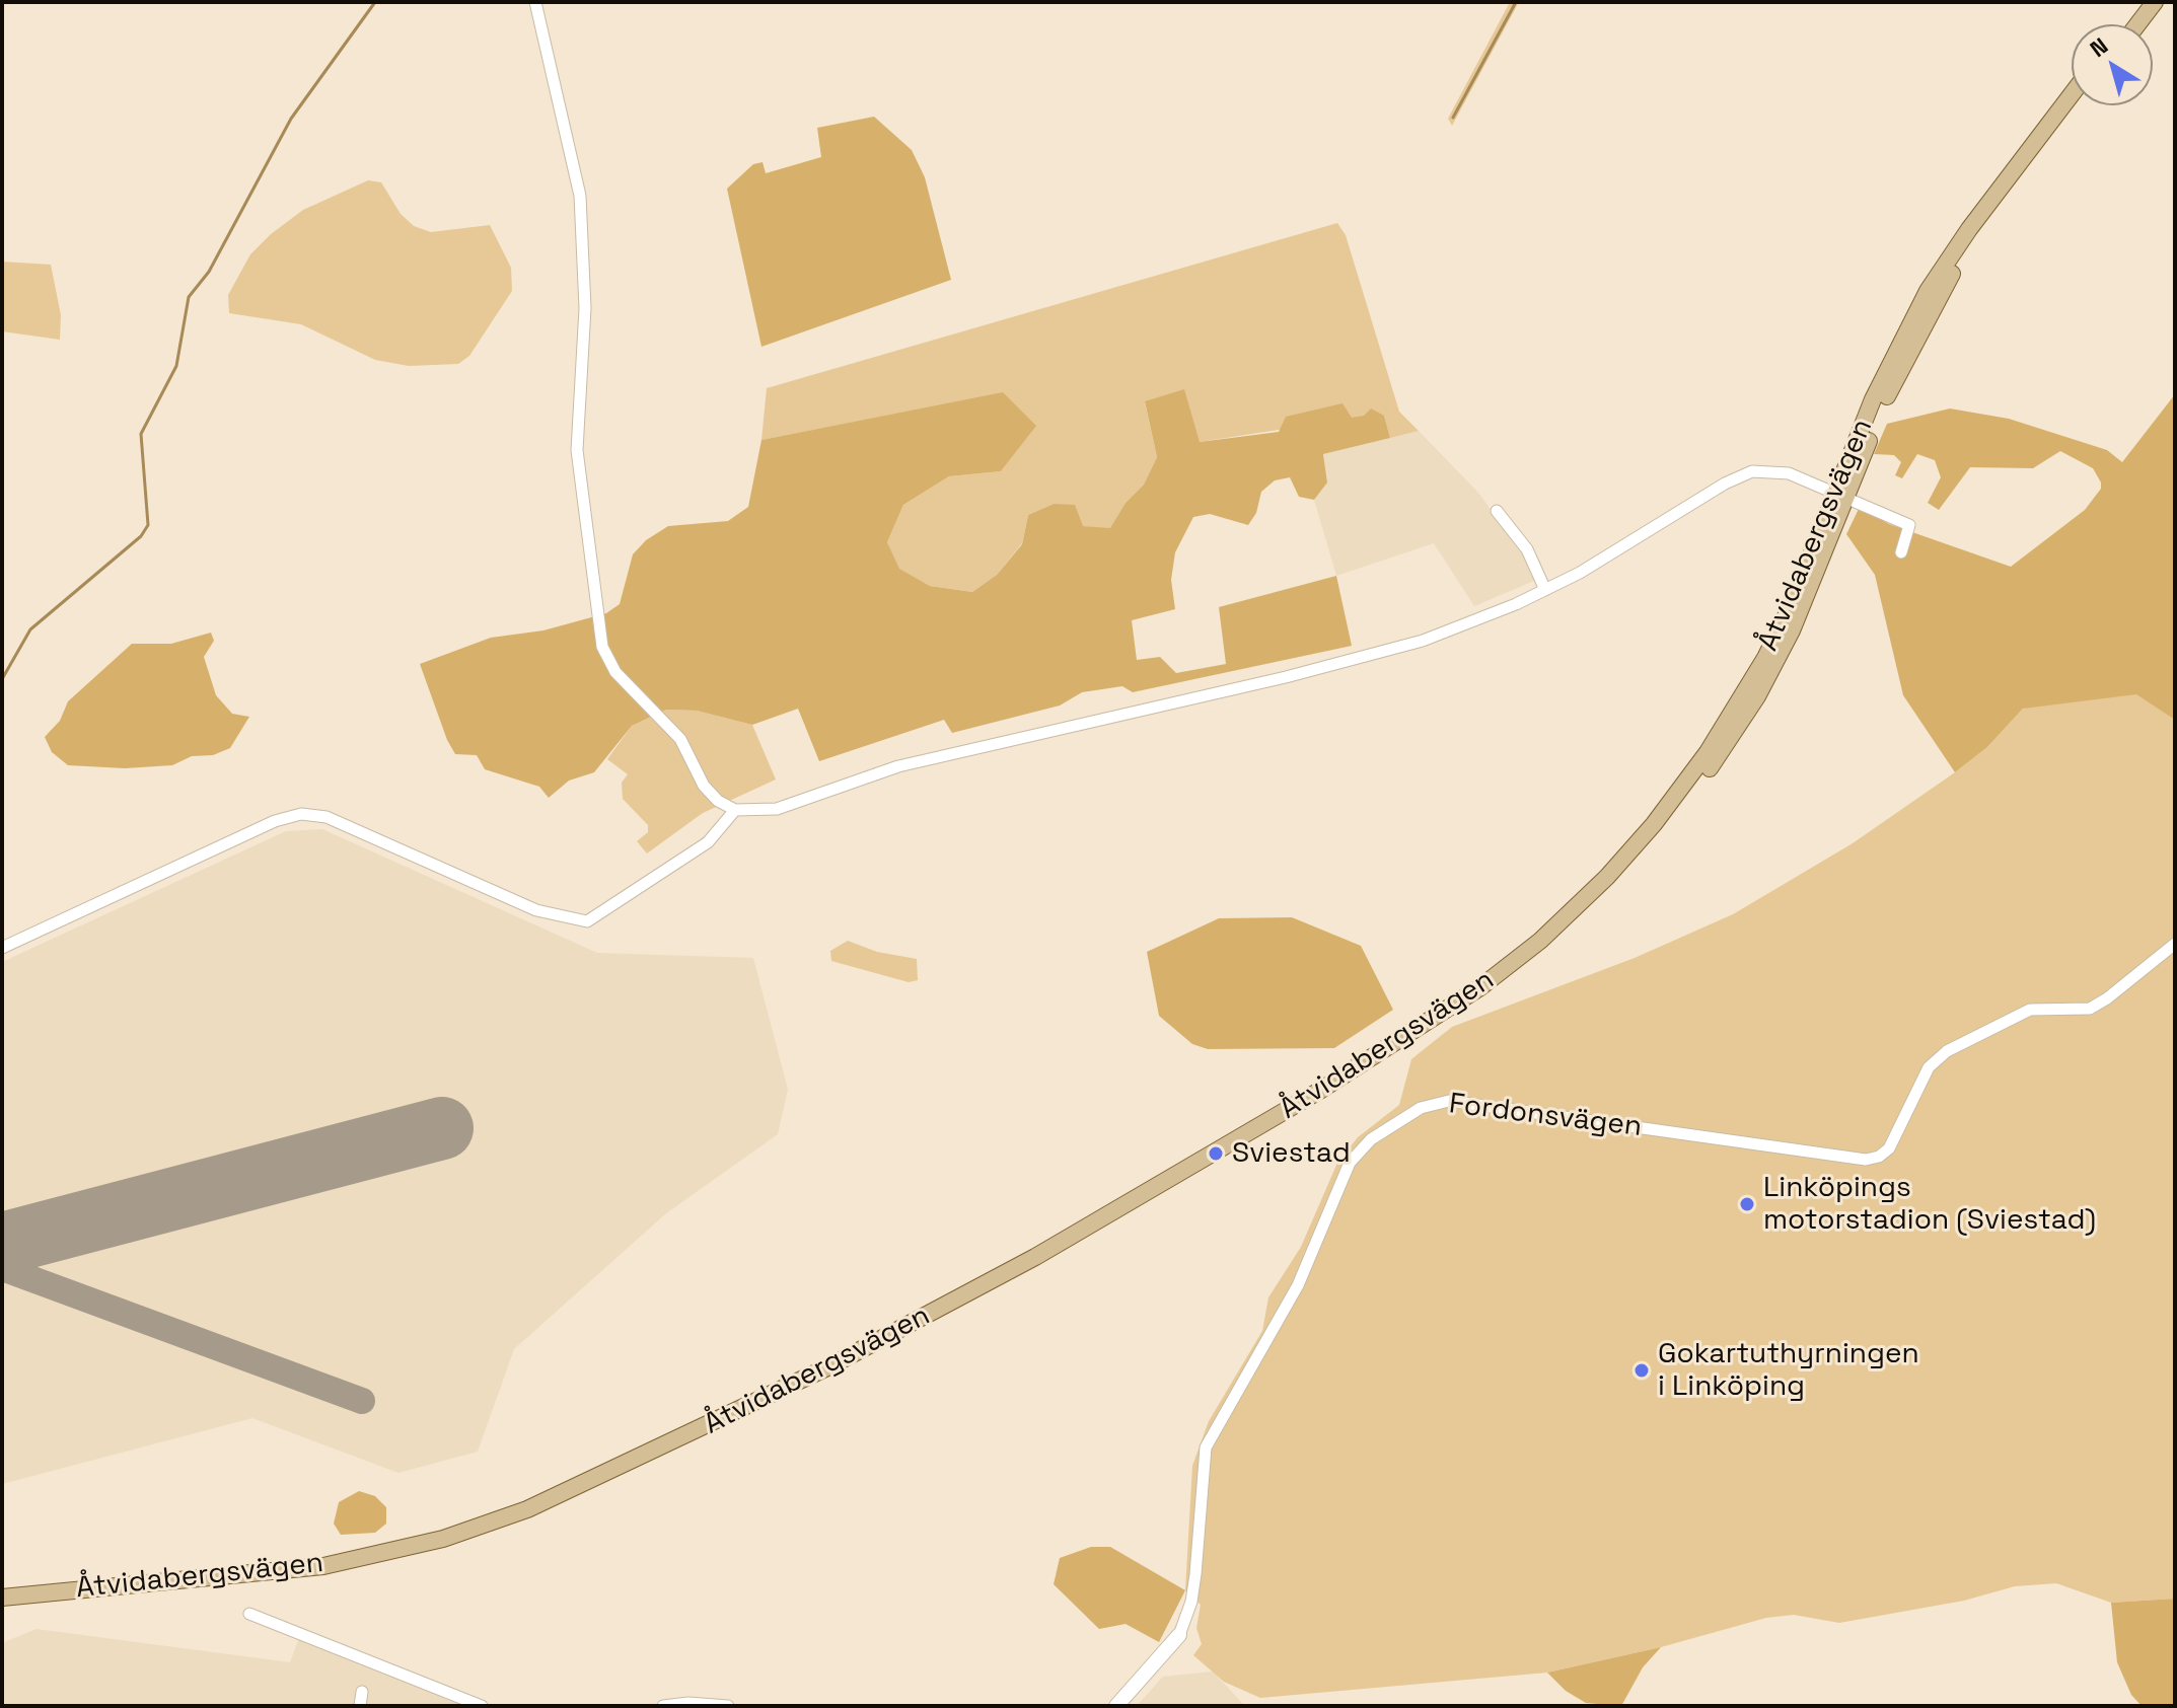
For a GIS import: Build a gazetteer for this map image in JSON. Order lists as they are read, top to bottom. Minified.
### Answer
{"streets":{"main road":["Åtvidabergsvägen"],"street":["Fordonsvägen"]},"places":["Sviestad","Linköpings motorstadion (Sviestad)","Gokartuthyrningen i Linköping"],"north":"top left"}
